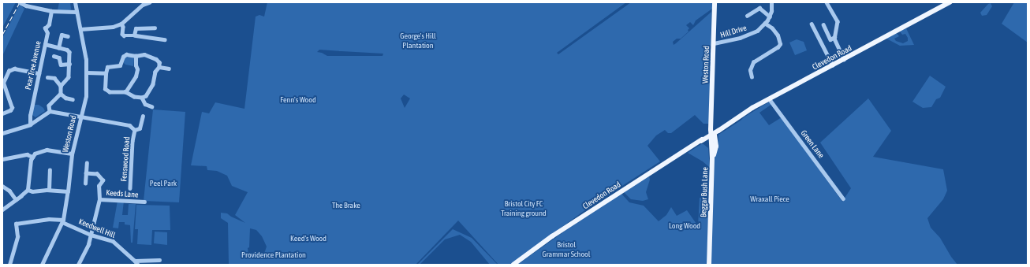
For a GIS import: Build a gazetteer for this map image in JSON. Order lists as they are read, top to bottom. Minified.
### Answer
{"streets":{"main road":["Clevedon Road","Weston Road","Beggar Bush Lane"],"street":["Hill Drive","Pear Tree Avenue","Green Lane","Fenswood Road","Keeds Lane","Keedwell Hill"]},"crossings":[["Hill Drive","Weston Road"],["Clevedon Road","Weston Road"],["Clevedon Road","Green Lane"],["Clevedon Road","Beggar Bush Lane"],["Weston Road","Fenswood Road"],["Weston Road","Beggar Bush Lane"],["Weston Road","Keedwell Hill"]],"parks":["George's Hill Plantation","Fenn's Wood","Peel Park","Wraxall Piece","Bristol City FC Training ground","The Brake","Long Wood","Keed's Wood","Bristol Grammar School","Providence Plantation"]}
